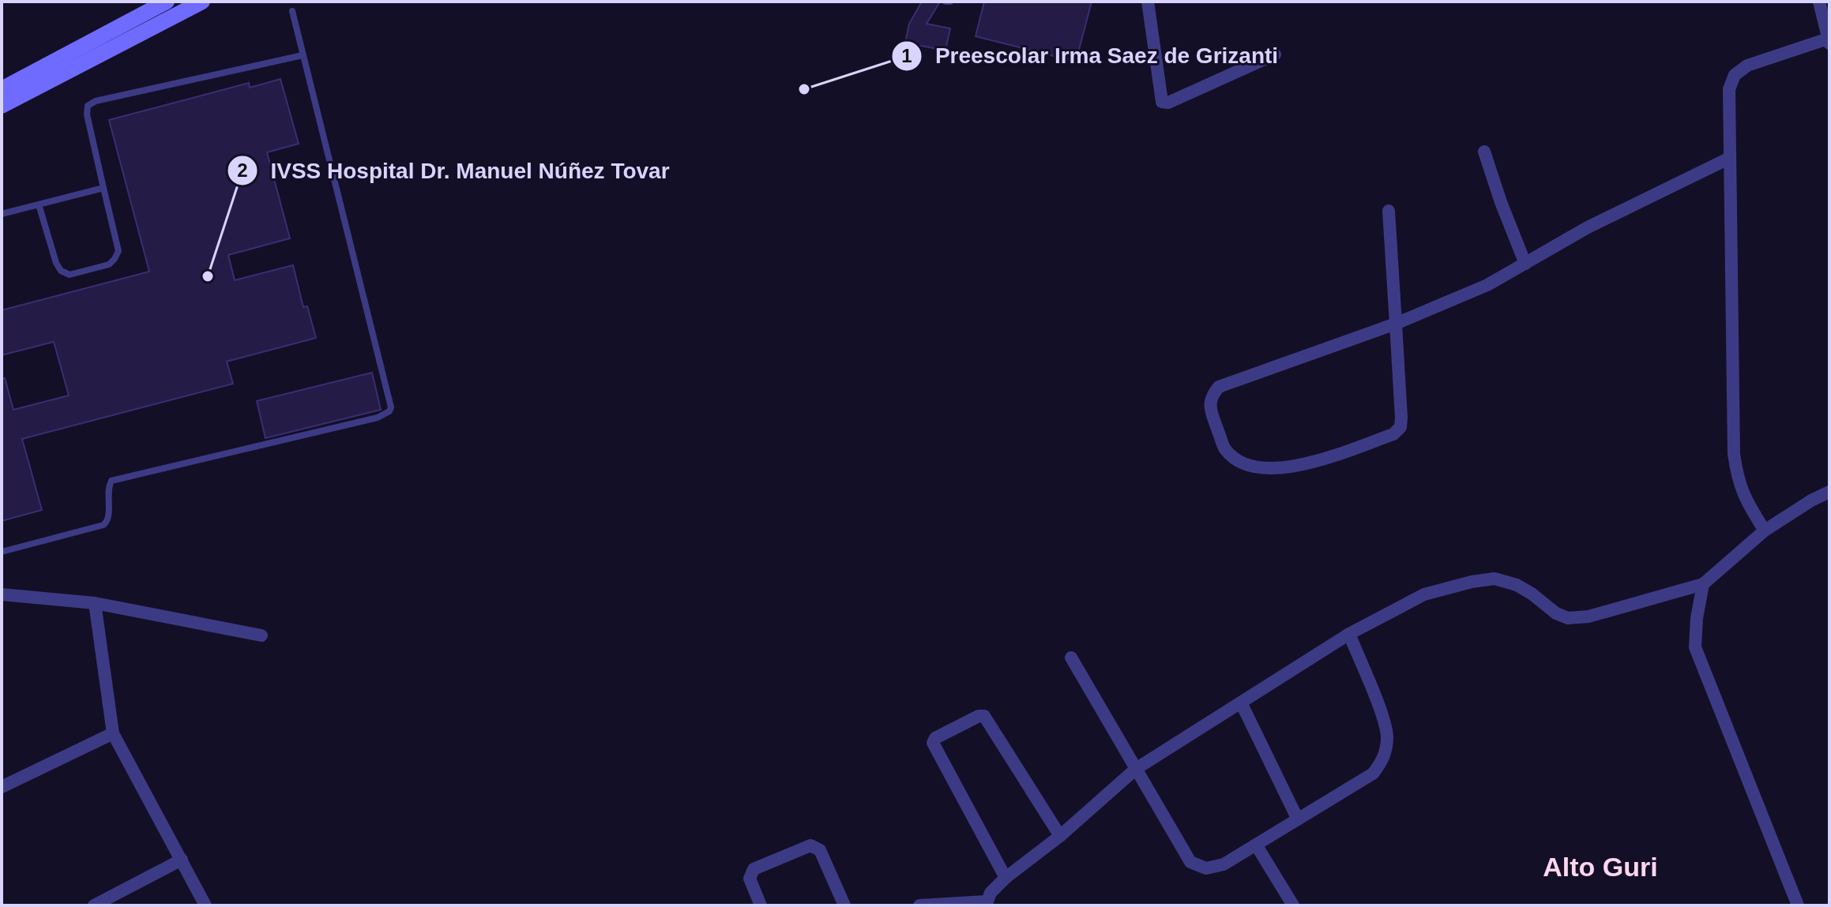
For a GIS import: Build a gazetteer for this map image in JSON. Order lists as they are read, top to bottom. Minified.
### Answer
{"districts":["Alto Guri"],"places":["Preescolar Irma Saez de Grizanti","IVSS Hospital Dr. Manuel Núñez Tovar"]}
